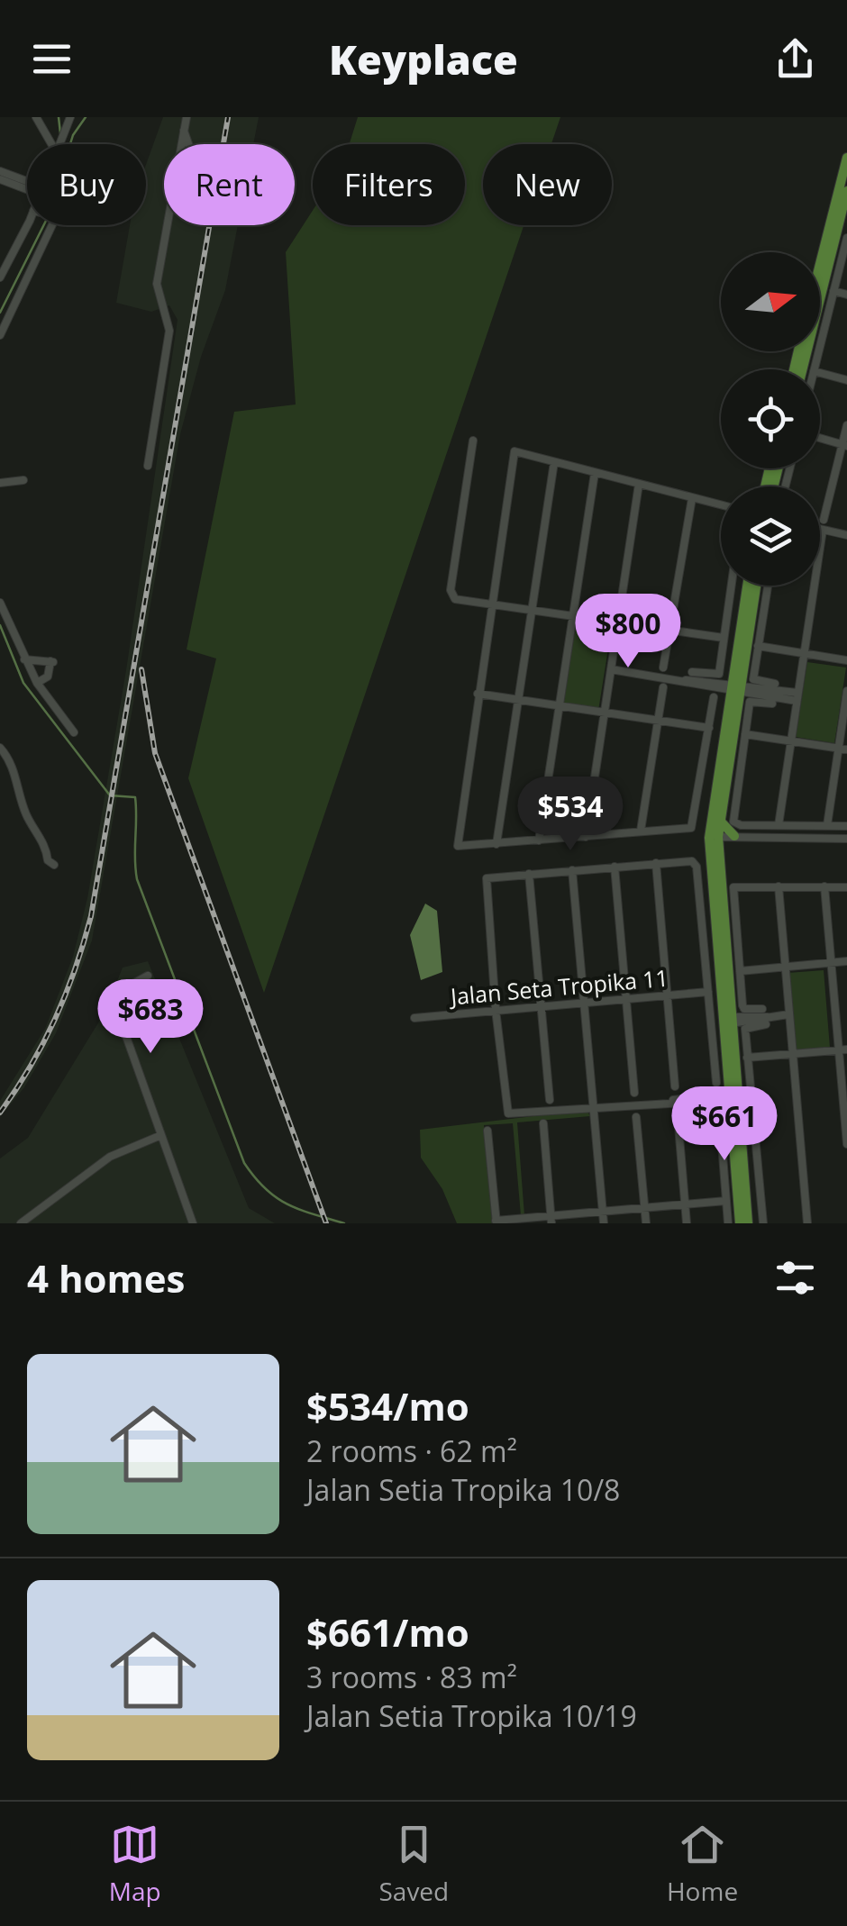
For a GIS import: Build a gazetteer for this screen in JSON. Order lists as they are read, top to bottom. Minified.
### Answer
{"streets":{"street":["Jalan Seta Tropika 11"]},"north":"right","page":{"header":"Keyplace","chip":["Buy","Rent","Filters","New"],"price":["$800","$534","$683","$661"],"heading":"4 homes","list":[{"name":"$534/mo","note":"2 rooms · 62 m² · Jalan Setia Tropika 10/8"},{"name":"$661/mo","note":"3 rooms · 83 m² · Jalan Setia Tropika 10/19"}],"tabs":["Map","Saved","Home"]}}
